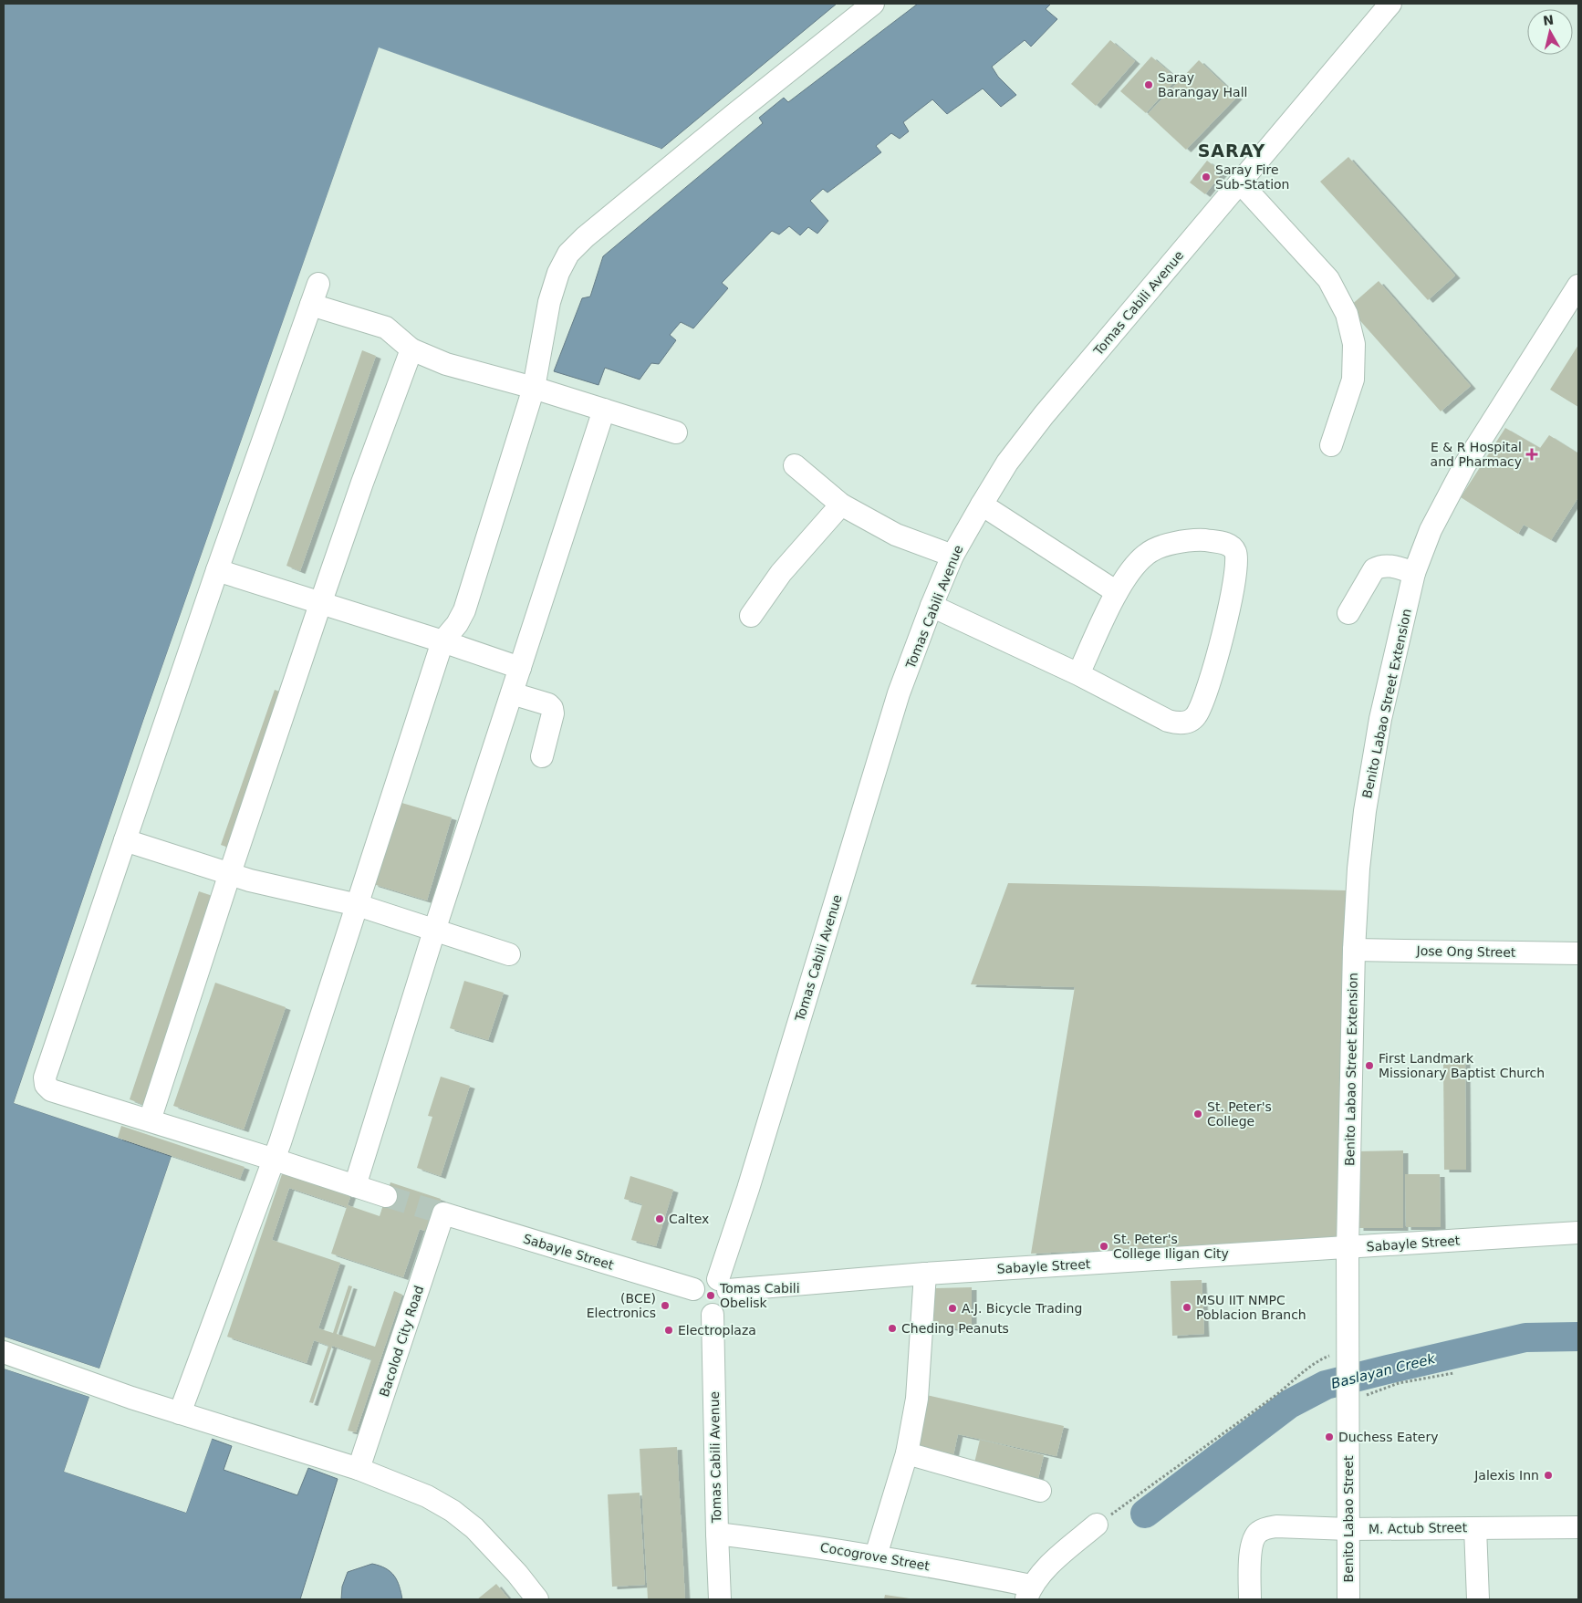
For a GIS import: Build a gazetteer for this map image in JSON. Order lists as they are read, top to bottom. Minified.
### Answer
{"streets":{"street":["Tomas Cabili Avenue","Benito Labao Street Extension","Jose Ong Street","Sabayle Street","Bacolod City Road","Benito Labao Street","M. Actub Street","Cocogrove Street"]},"crossings":[["Tomas Cabili Avenue","Sabayle Street"],["Tomas Cabili Avenue","Cocogrove Street"],["Benito Labao Street Extension","Jose Ong Street"],["Benito Labao Street Extension","Sabayle Street"],["Benito Labao Street Extension","Benito Labao Street"],["Sabayle Street","Bacolod City Road"],["Benito Labao Street","M. Actub Street"]],"districts":["SARAY"],"water":["Baslayan Creek"],"places":{"other":["Saray Barangay Hall","Saray Fire Sub-Station","First Landmark Missionary Baptist Church","St. Peter's College","Caltex","St. Peter's College Iligan City","Tomas Cabili Obelisk","(BCE) Electronics","MSU IIT NMPC Poblacion Branch","A.J. Bicycle Trading","Cheding Peanuts","Electroplaza","Duchess Eatery","Jalexis Inn"],"health":["E & R Hospital and Pharmacy"]},"north":"top"}
